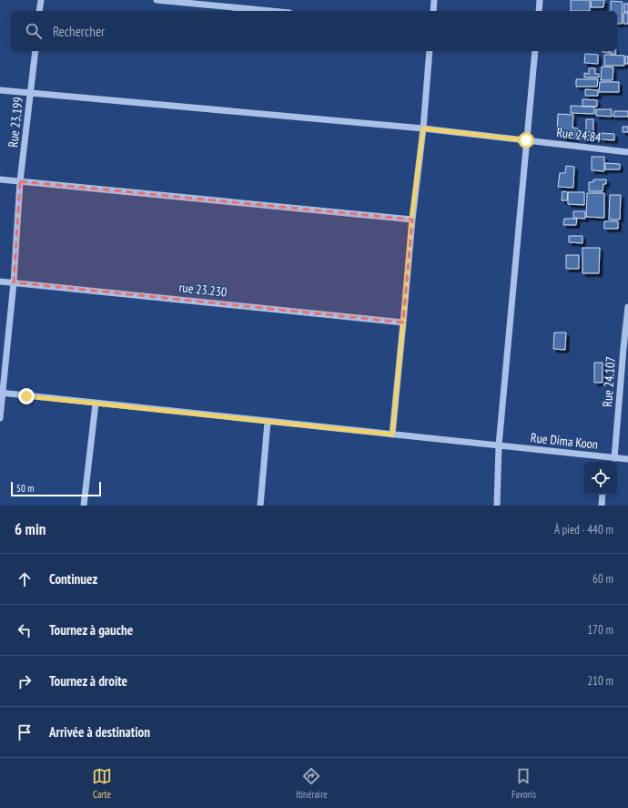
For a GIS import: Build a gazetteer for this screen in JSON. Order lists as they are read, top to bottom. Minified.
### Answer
{"streets":{"street":["Rue 23.199","Rue 24.84","rue 23.230","Rue 24.107","Rue Dima Koon"]},"crossings":[["Rue 23.199","Rue 24.84"],["Rue 23.199","rue 23.230"],["Rue 23.199","Rue Dima Koon"],["Rue 24.107","Rue Dima Koon"]],"scale_bar":"50 m","page":{"search":"Rechercher","scale":"50 m","heading":["6 min","À pied · 440 m"],"list":[["Continuez","60 m"],["Tournez à gauche","170 m"],["Tournez à droite","210 m"],"Arrivée à destination"],"nav":["Carte","Itinéraire","Favoris"]}}
